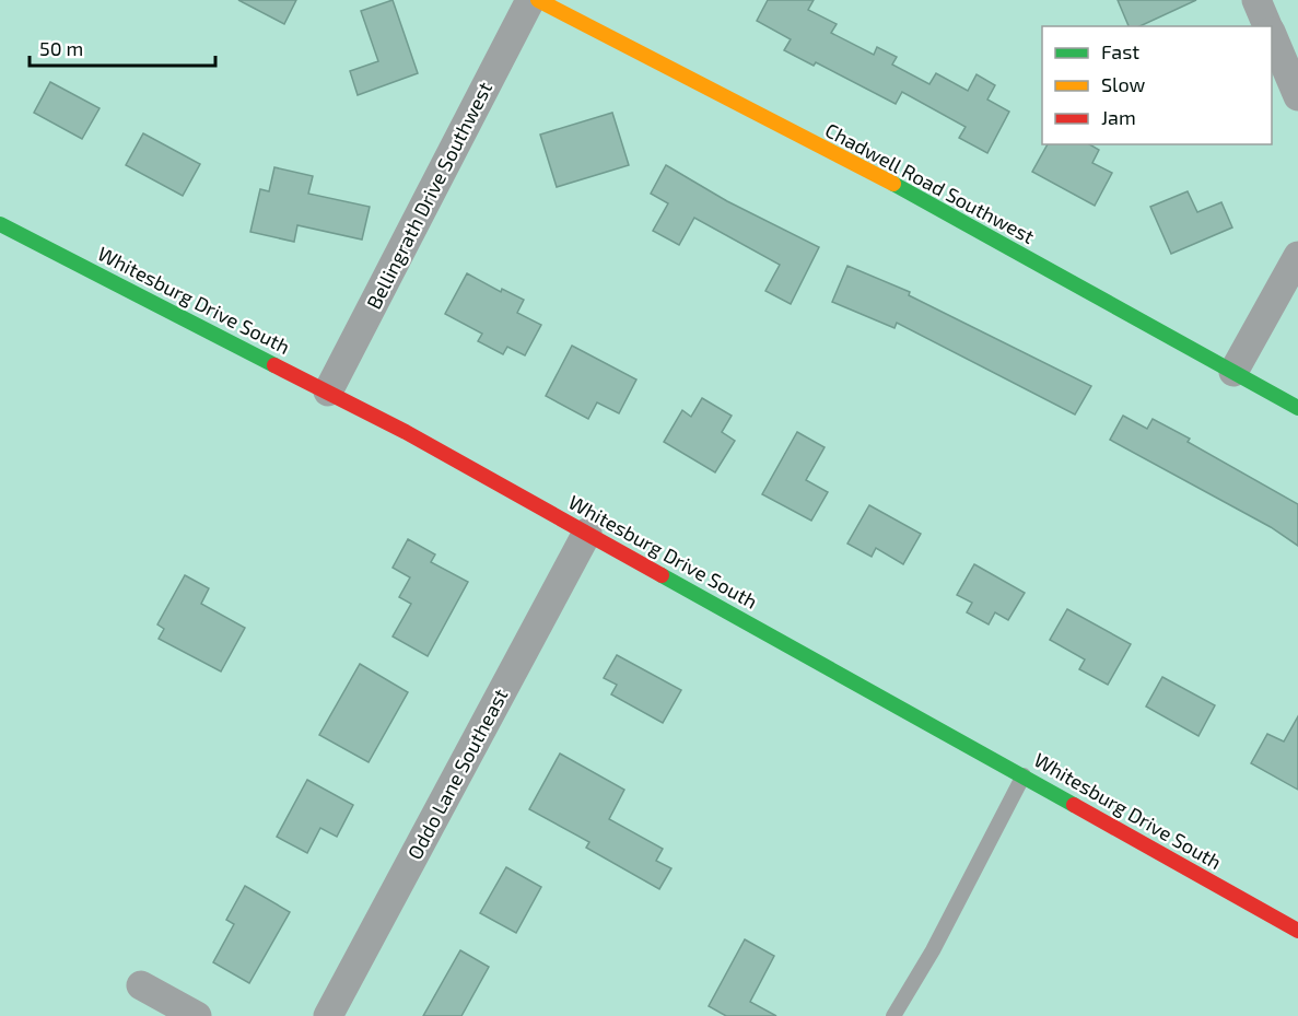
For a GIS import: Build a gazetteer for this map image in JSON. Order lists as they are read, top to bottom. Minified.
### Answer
{"streets":{"main road":["Chadwell Road Southwest","Whitesburg Drive South"],"street":["Bellingrath Drive Southwest","Oddo Lane Southeast"]},"crossings":[["Bellingrath Drive Southwest","Whitesburg Drive South"],["Whitesburg Drive South","Oddo Lane Southeast"]],"legend":["Fast","Slow","Jam"],"scale_bar":"50 m"}
